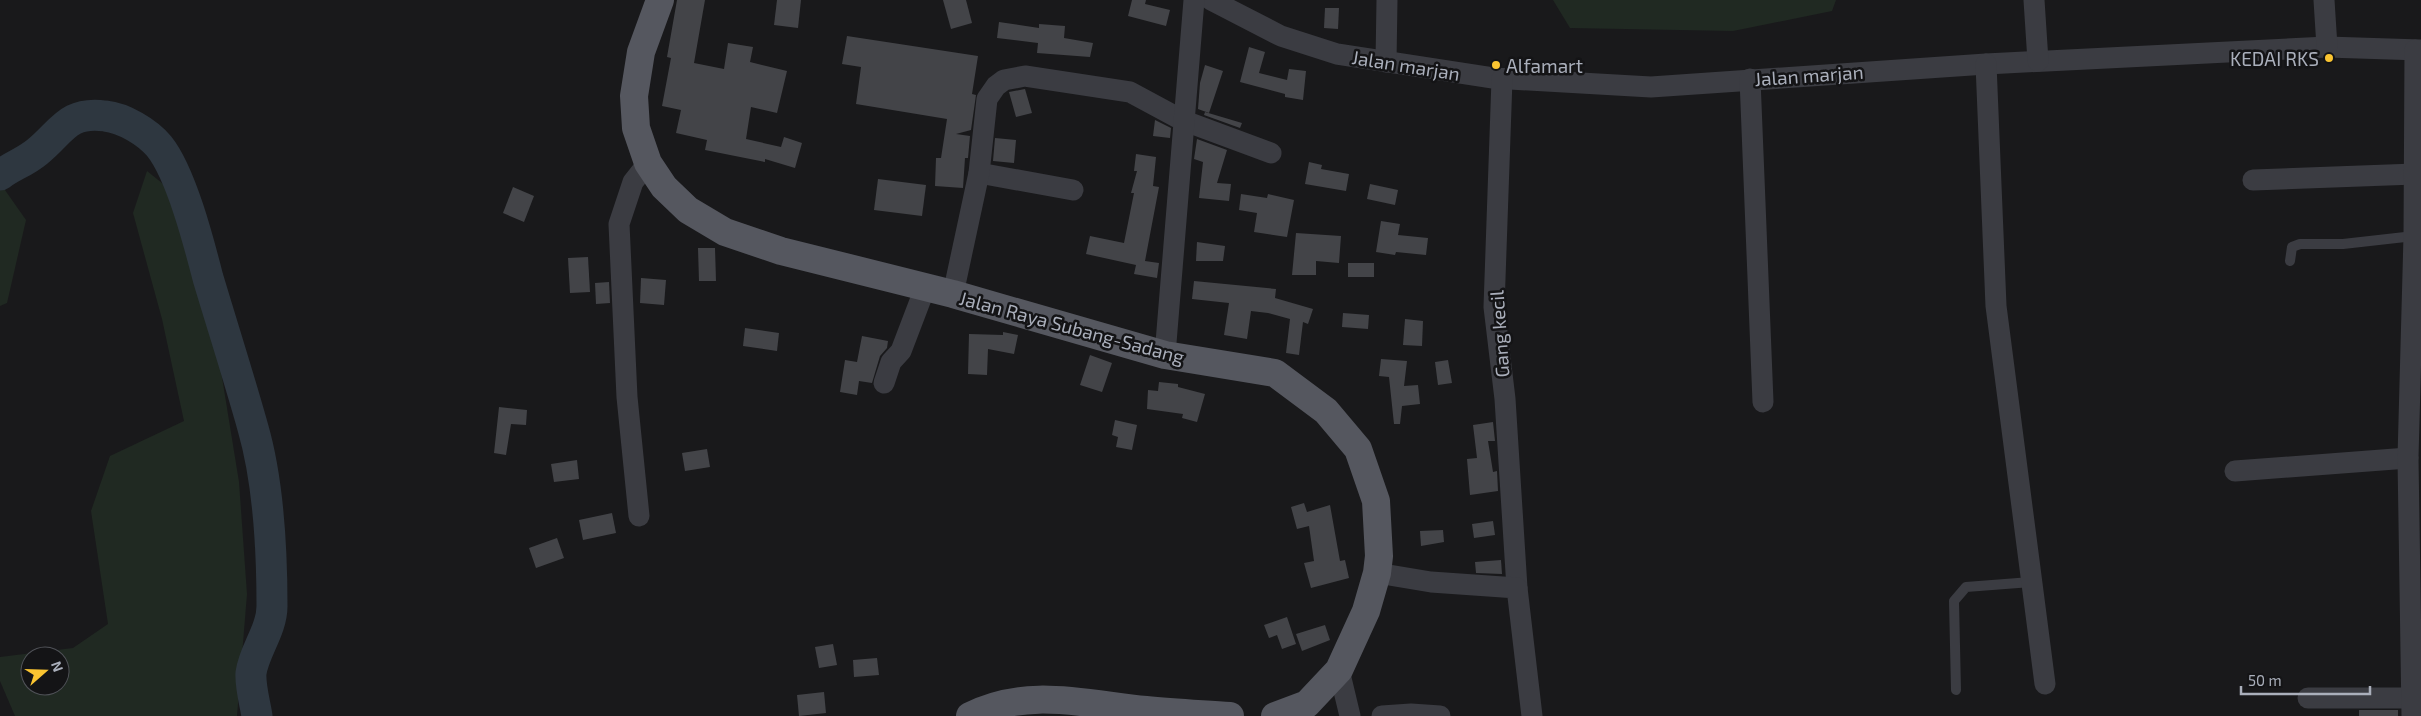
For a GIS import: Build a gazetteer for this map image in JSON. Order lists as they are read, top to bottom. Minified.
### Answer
{"streets":{"main road":["Jalan Raya Subang-Sadang"],"street":["Jalan marjan","Gang kecil"]},"crossings":[["Jalan marjan","Gang kecil"]],"places":["KEDAI RKS","Alfamart"],"scale_bar":"50 m","north":"right"}
